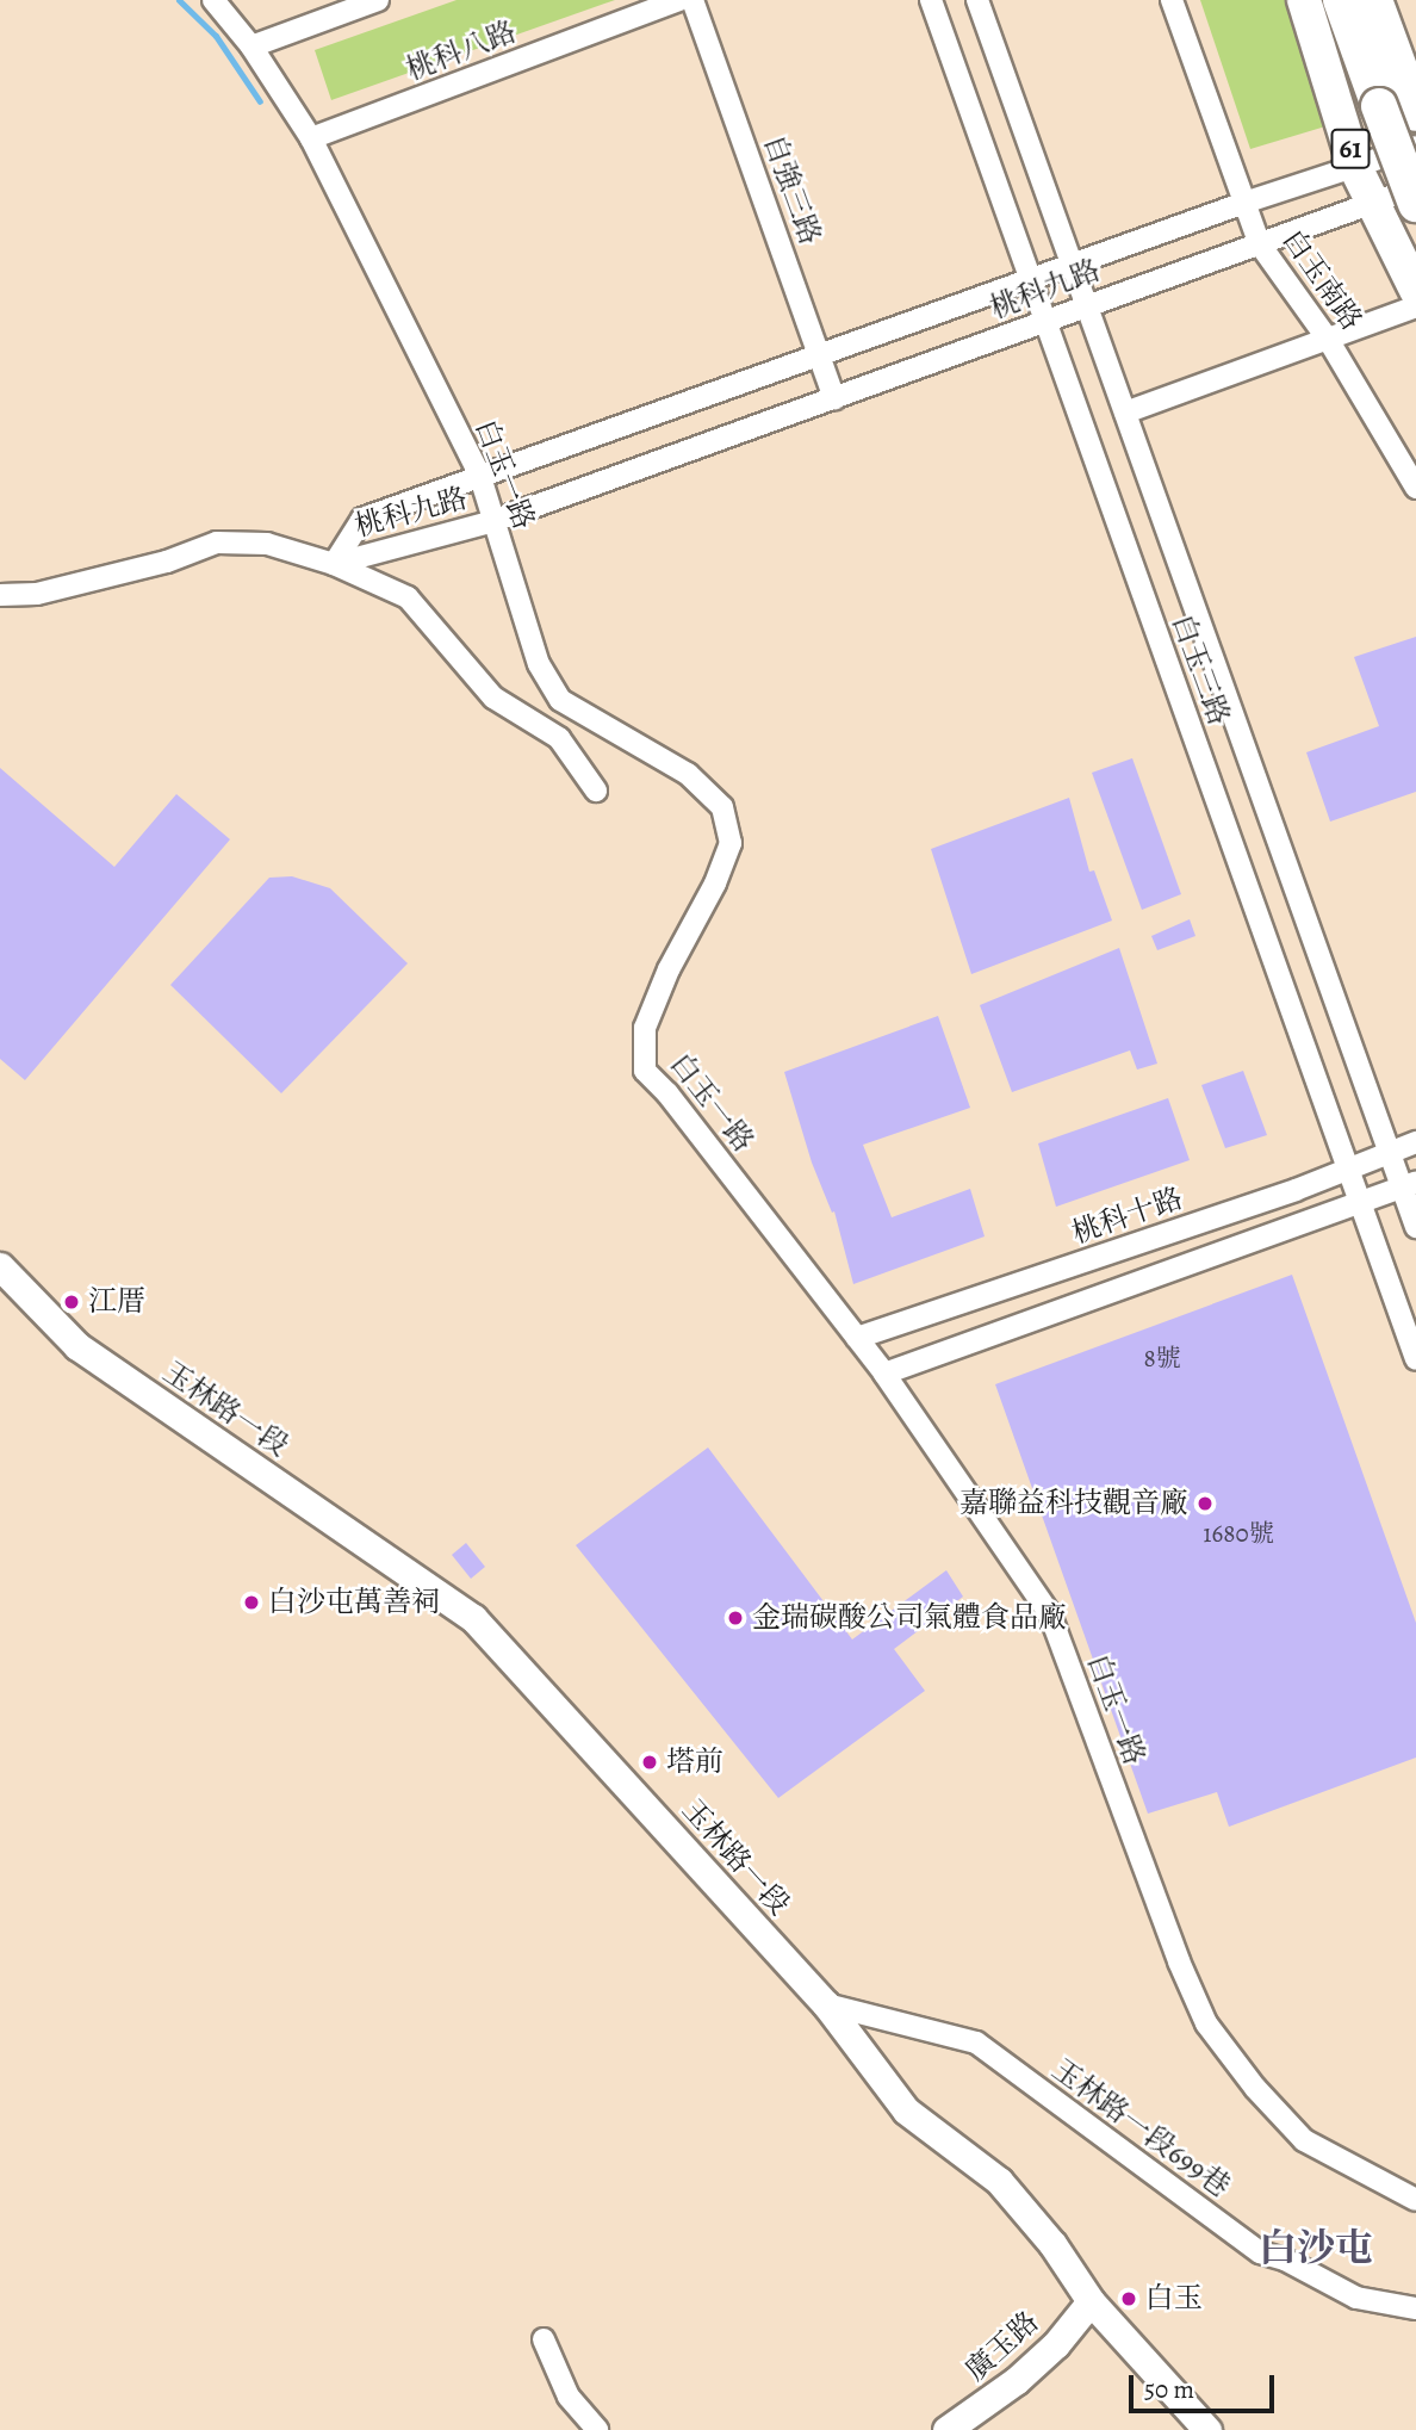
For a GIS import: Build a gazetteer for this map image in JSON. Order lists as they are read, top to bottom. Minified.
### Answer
{"streets":{"highway":["61"],"street":["桃科八路","自強三路","白玉南路","桃科九路","白玉一路","白玉三路","桃科十路","玉林路一段","玉林路一段699巷","廣玉路"]},"crossings":[["桃科八路","白玉一路"],["61","桃科九路"],["自強三路","桃科九路"],["白玉南路","桃科九路"],["桃科九路","白玉一路"],["桃科九路","白玉三路"],["白玉一路","桃科十路"],["白玉三路","桃科十路"],["玉林路一段","玉林路一段699巷"],["玉林路一段","廣玉路"]],"districts":["白沙屯"],"places":["江厝","嘉聯益科技觀音廠","白沙屯萬善祠","金瑞碳酸公司氣體食品廠","塔前","白玉"],"house_numbers":["8號","1680號"],"scale_bar":"50 m"}
